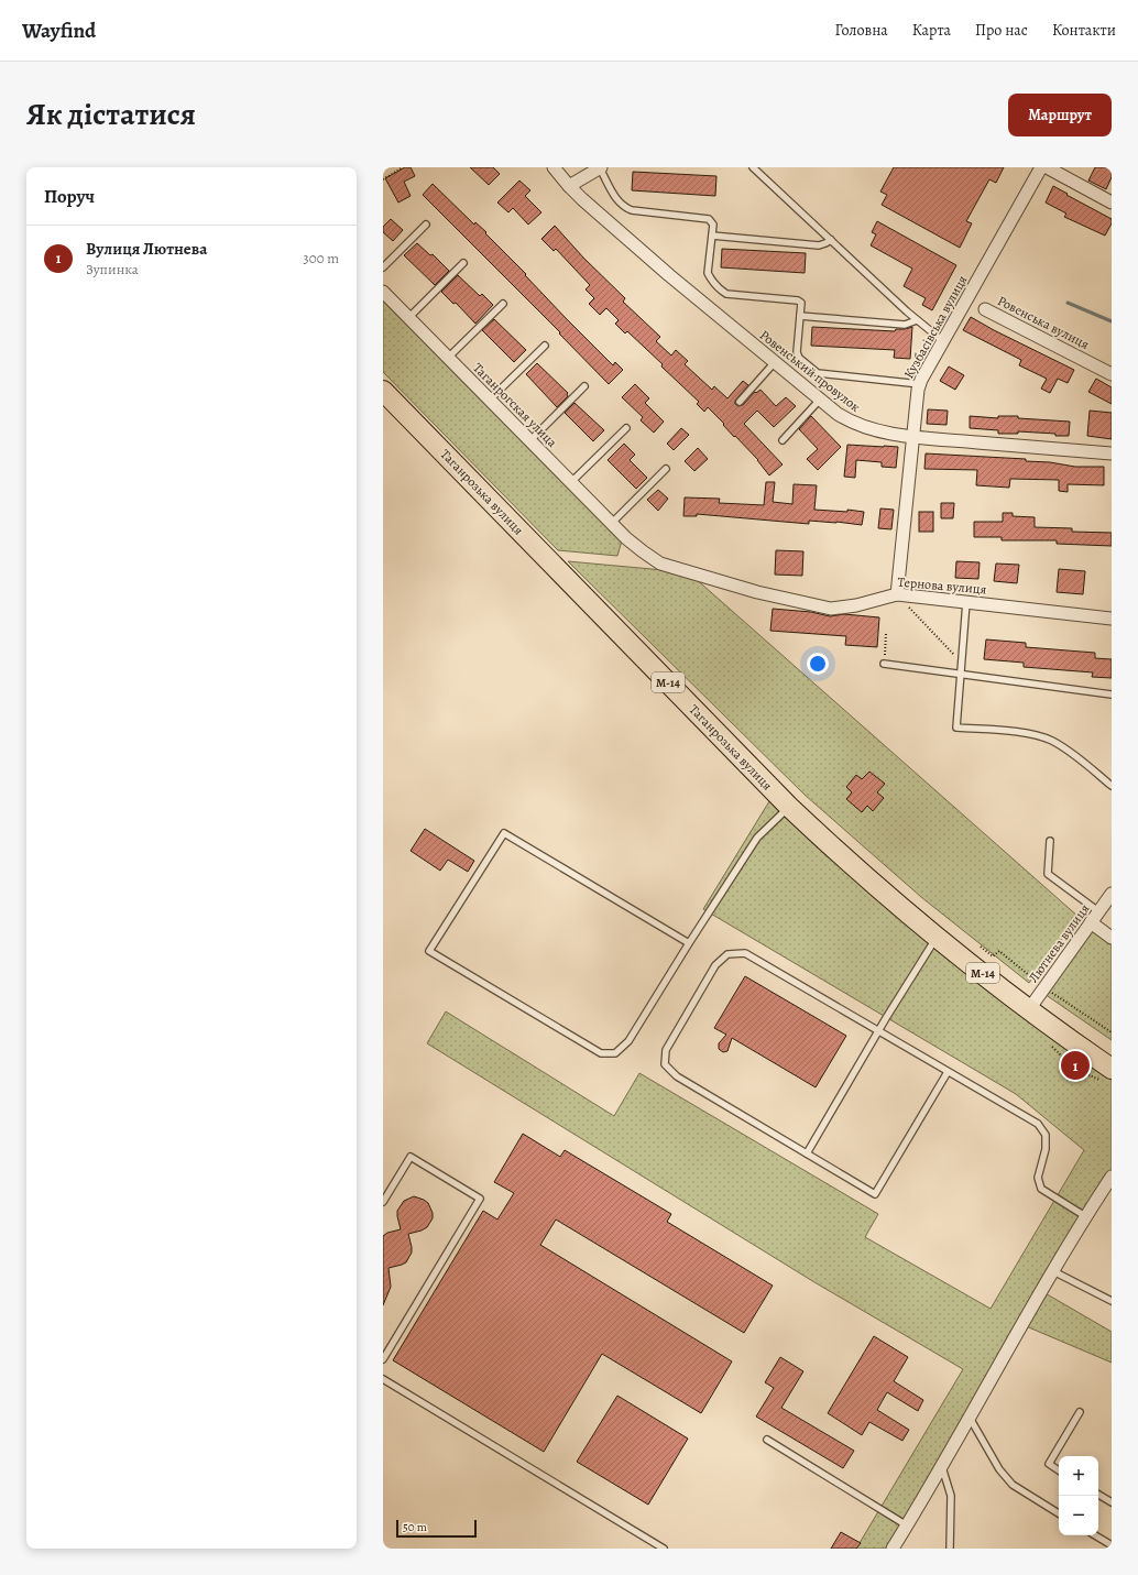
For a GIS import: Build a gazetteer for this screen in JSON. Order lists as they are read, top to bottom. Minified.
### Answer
{"streets":{"highway":["Таганрозька вулиця","М-14"],"street":["Ровенська вулиця","Кузбасівська вулиця","Ровенський провулок","Таганрогская улица","Тернова вулиця","Лютнева вулиця"]},"crossings":[["Кузбасівська вулиця","Ровенський провулок"],["Кузбасівська вулиця","Тернова вулиця"],["Таганрогская улица","Тернова вулиця"],["Таганрозька вулиця","Лютнева вулиця"]],"scale_bar":"50 m","page":{"header":"Wayfind","nav":["Головна","Карта","Про нас","Контакти"],"title":"Як дістатися","buttons":"Маршрут","heading":"Поруч","list":[{"mark":"1","name":"Вулиця Лютнева","note":"Зупинка","value":"300 m"}],"pins":"1","map_buttons":["+","−"],"scale":"50 m"}}
